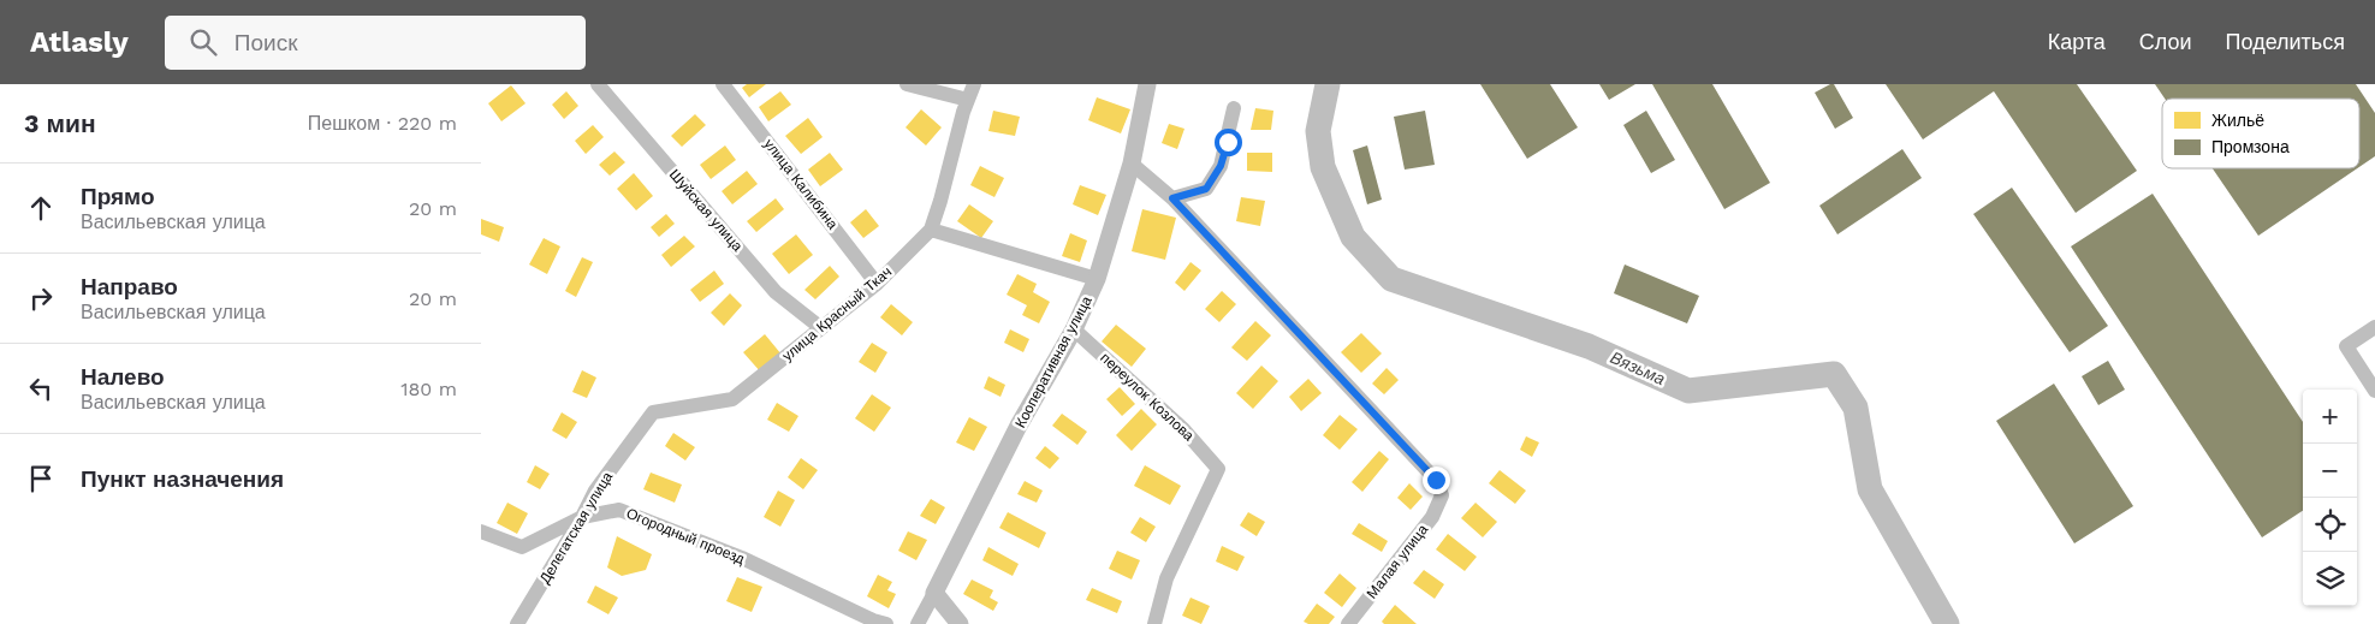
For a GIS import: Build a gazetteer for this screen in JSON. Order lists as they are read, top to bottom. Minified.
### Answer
{"streets":{"street":["улица Калибина","Шуйская улица","улица Красный Ткач","Кооперативная улица","переулок Козлова","Делегатская улица","Огородный проезд","Малая улица"]},"crossings":[["улица Калибина","улица Красный Ткач"],["Шуйская улица","улица Красный Ткач"],["улица Красный Ткач","Делегатская улица"],["Кооперативная улица","переулок Козлова"],["Делегатская улица","Огородный проезд"]],"water":["Вязьма"],"legend":["Жильё","Промзона"],"page":{"header":"Atlasly","search":"Поиск","nav":["Карта","Слои","Поделиться"],"heading":["3 мин","Пешком · 220 m"],"list":[["Прямо","Васильевская улица","20 m"],["Направо","Васильевская улица","20 m"],["Налево","Васильевская улица","180 m"],"Пункт назначения"],"map_buttons":["+","−"]}}
